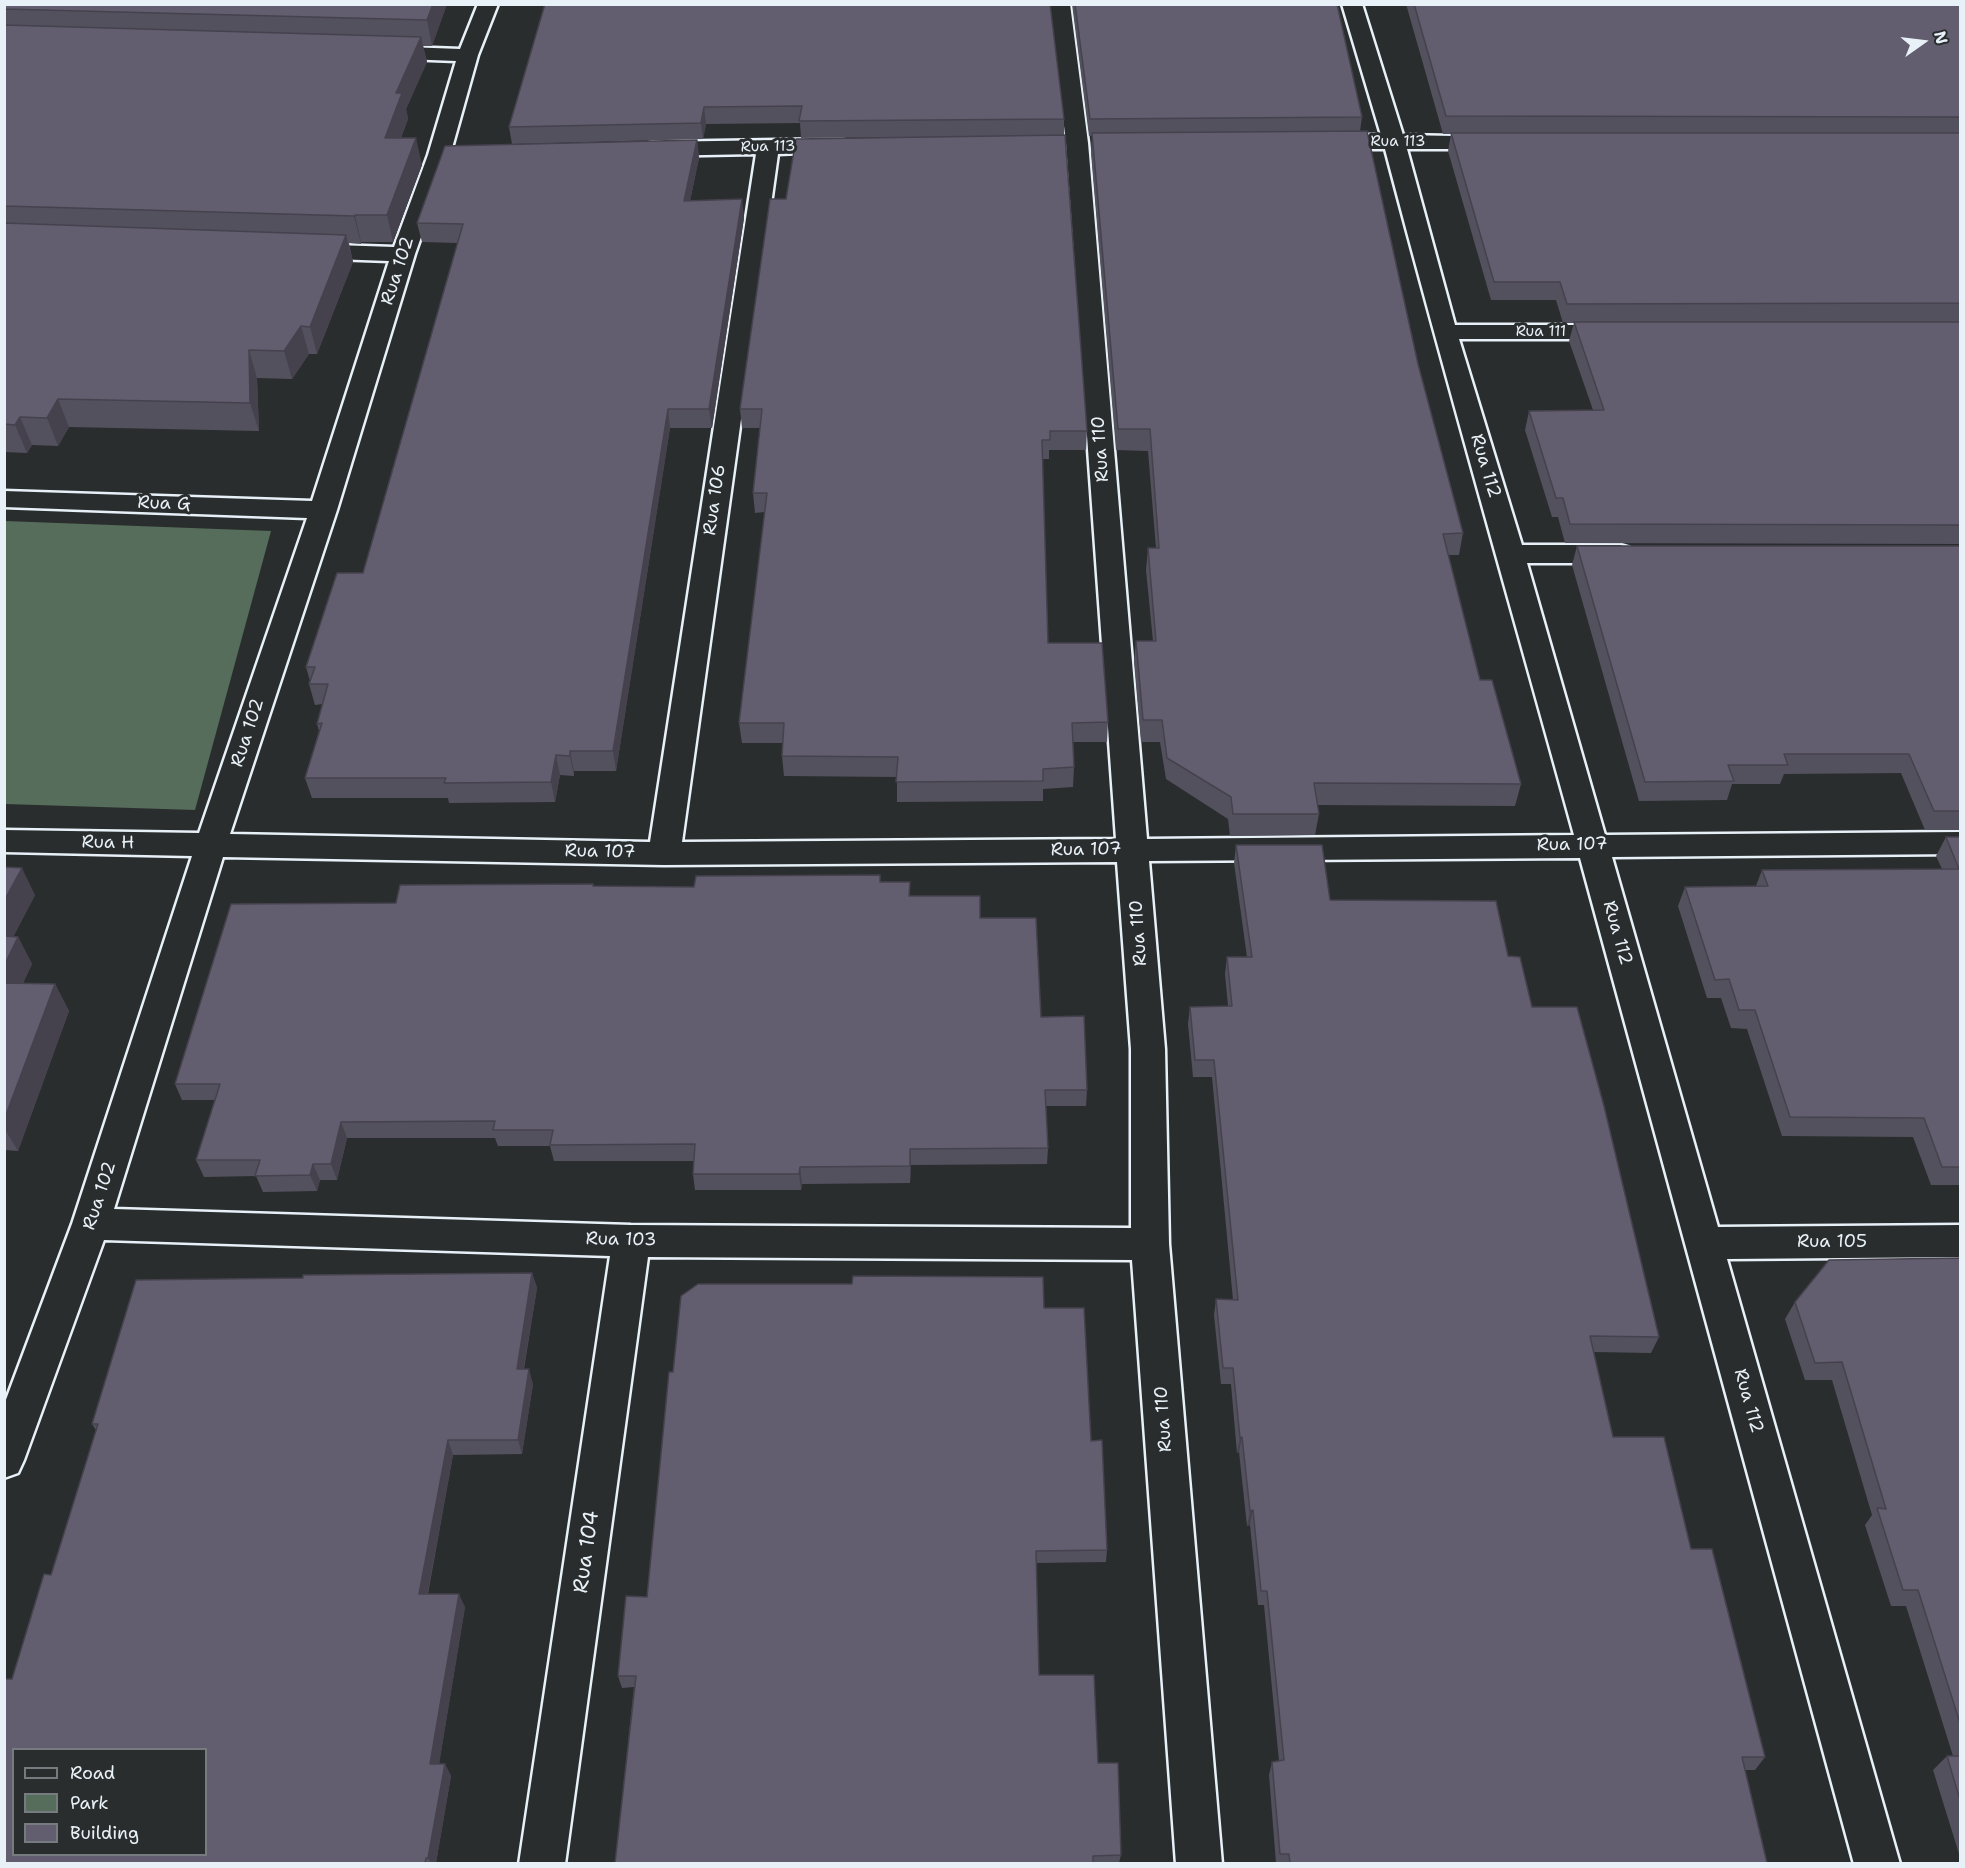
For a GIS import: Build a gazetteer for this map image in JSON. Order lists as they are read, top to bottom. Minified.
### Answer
{"streets":{"street":["Rua 113","Rua 102","Rua 111","Rua 110","Rua 112","Rua 106","Rua G","Rua H","Rua 107","Rua 103","Rua 105","Rua 104"]},"crossings":[["Rua 113","Rua 112"],["Rua 113","Rua 106"],["Rua 102","Rua G"],["Rua 102","Rua H"],["Rua 102","Rua 107"],["Rua 102","Rua 103"],["Rua 111","Rua 112"],["Rua 110","Rua 107"],["Rua 110","Rua 103"],["Rua 112","Rua 107"],["Rua 112","Rua 105"],["Rua 106","Rua 107"],["Rua H","Rua 107"],["Rua 103","Rua 104"]],"legend":["Road","Park","Building"],"north":"right"}
